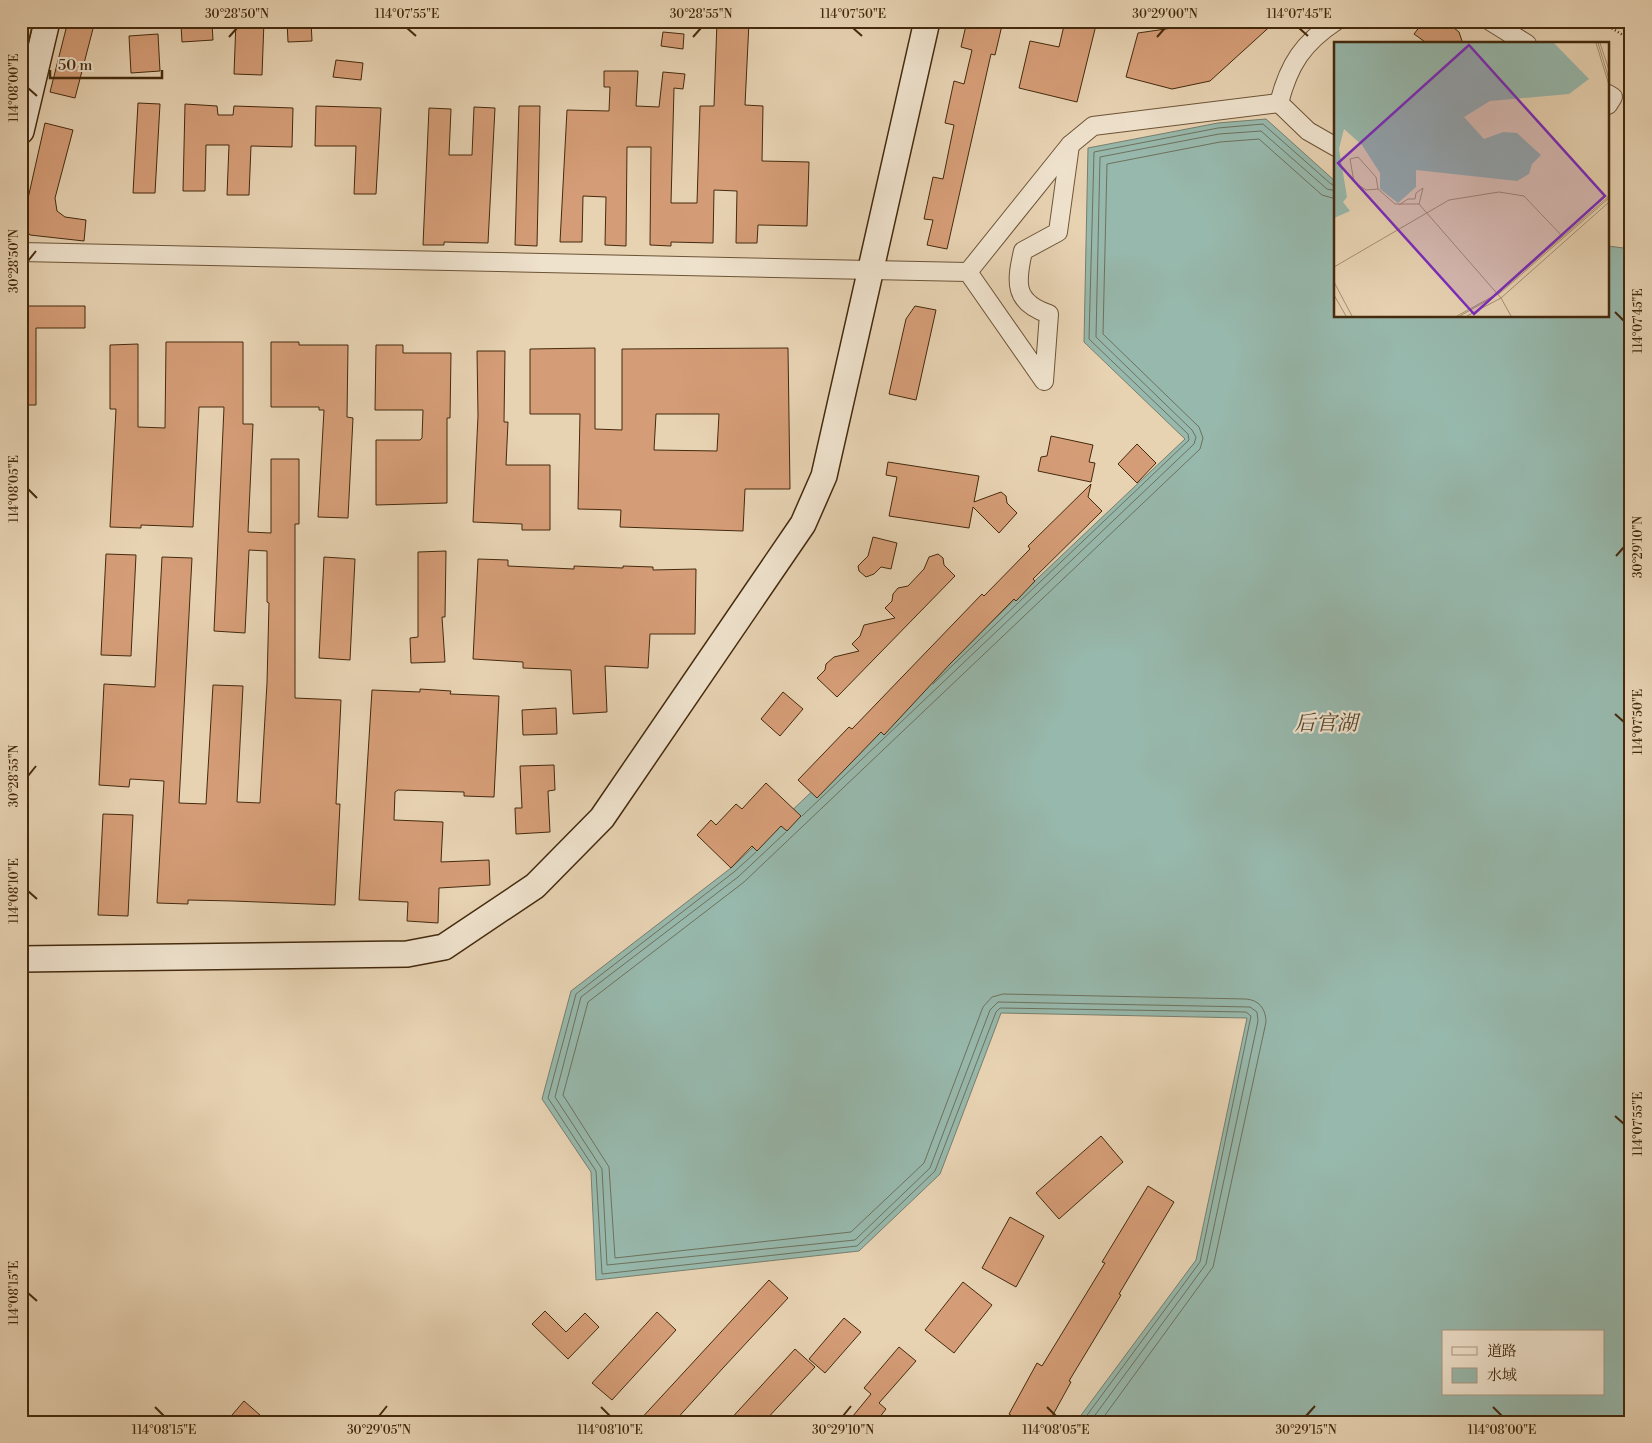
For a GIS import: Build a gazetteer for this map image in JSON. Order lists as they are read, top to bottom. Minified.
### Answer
{"water":["后官湖"],"legend":["道路","水域"],"scale_bar":"50 m","coordinates":["30°28'50\"N","114°07'55\"E","30°28'55\"N","114°07'50\"E","30°29'00\"N","114°07'45\"E","114°08'00\"E","114°08'05\"E","30°29'10\"N","114°08'10\"E","114°08'15\"E","30°29'05\"N","30°29'15\"N"]}
